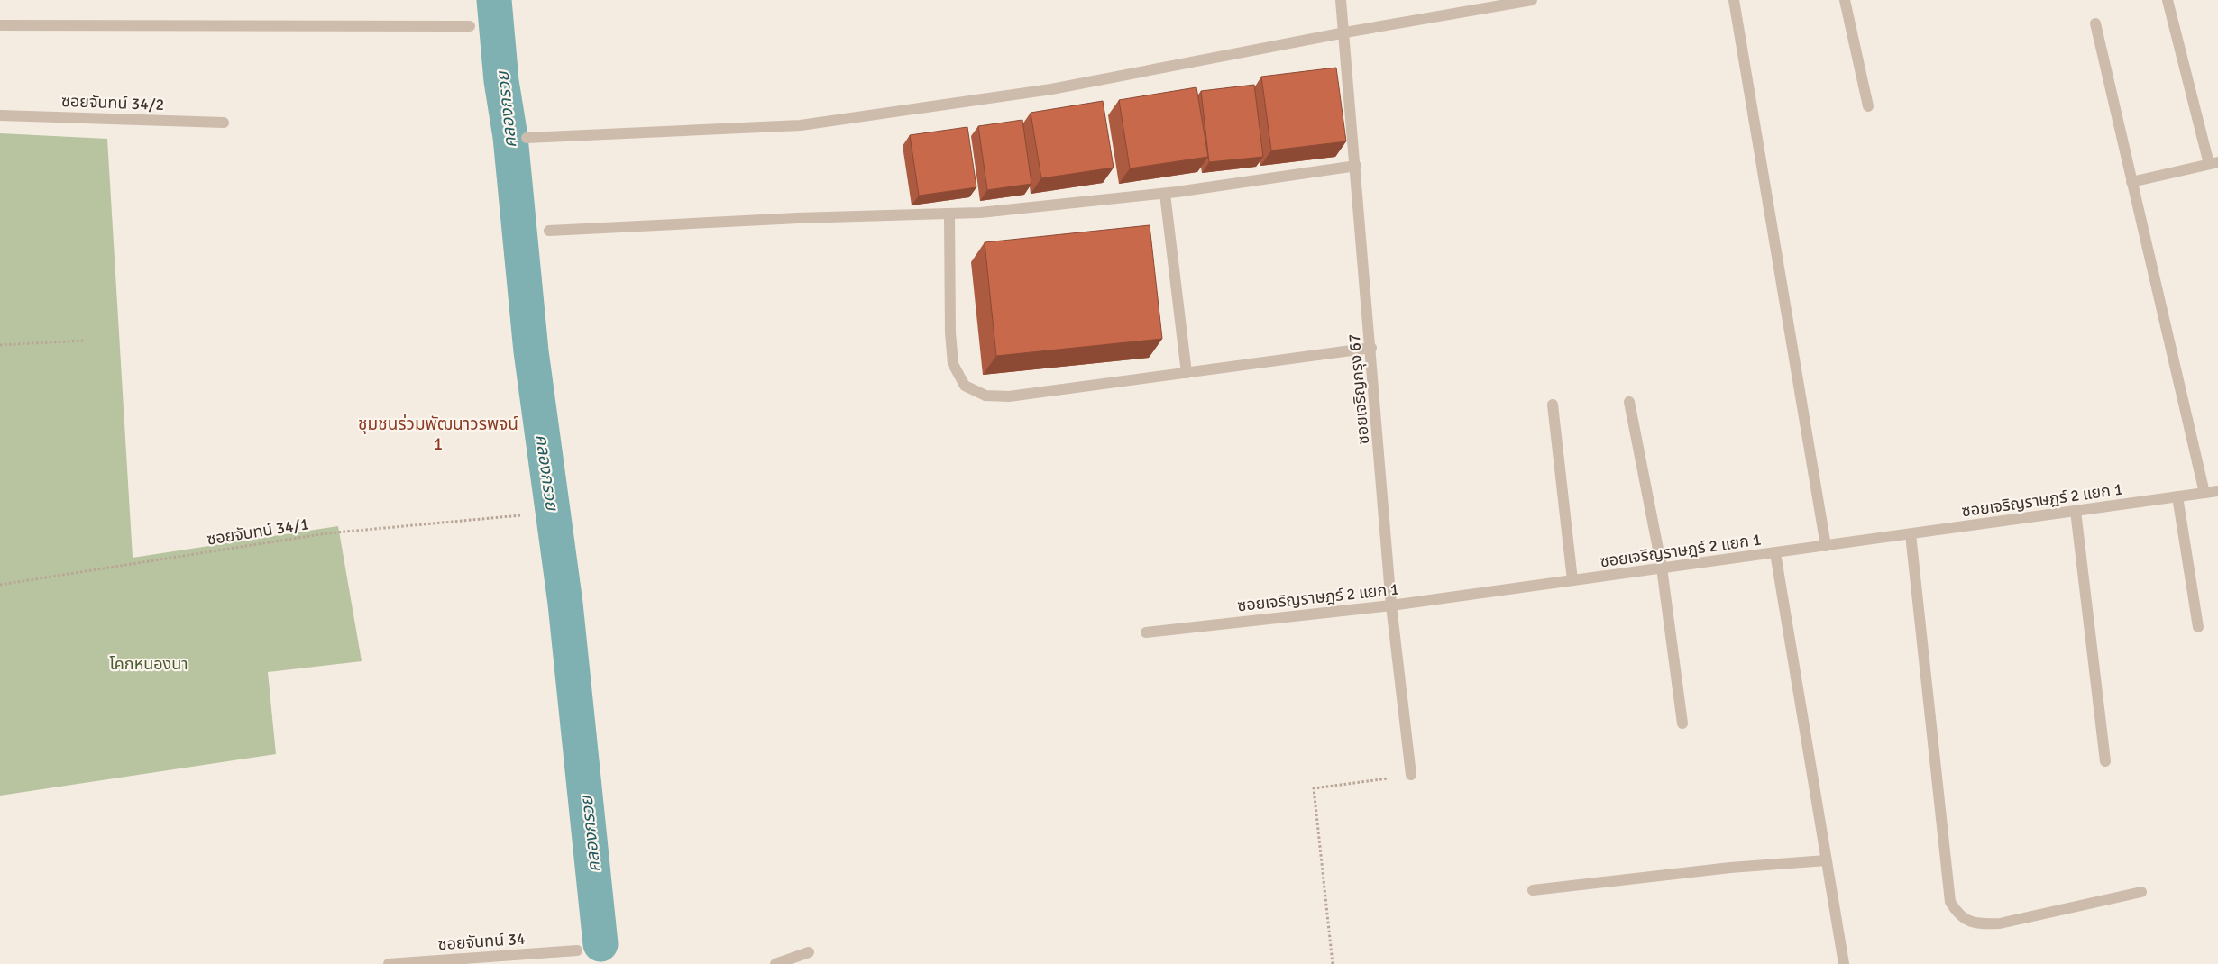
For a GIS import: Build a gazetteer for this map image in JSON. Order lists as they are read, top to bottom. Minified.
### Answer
{"streets":{"street":["ซอยจันทน์ 34/2","ซอยเจริญกรุง 67","ซอยเจริญราษฎร์ 2 แยก 1","ซอยจันทน์ 34"],"path":["ซอยจันทน์ 34/1"]},"crossings":[["ซอยเจริญกรุง 67","ซอยเจริญราษฎร์ 2 แยก 1"]],"districts":["ชุมชนร่วมพัฒนาวรพจน์ 1"],"water":["คลองกรวย"],"parks":["โคกหนองนา"]}
